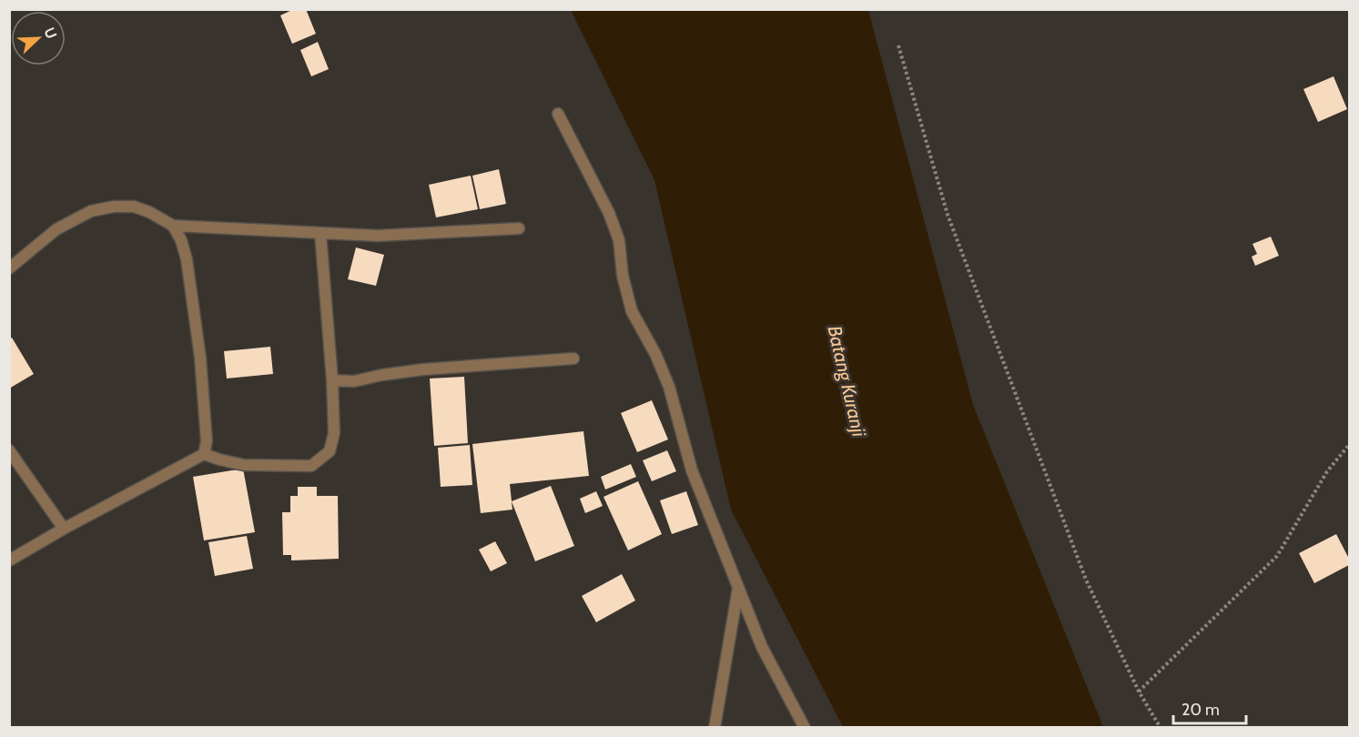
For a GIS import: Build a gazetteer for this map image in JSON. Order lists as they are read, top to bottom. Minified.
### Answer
{"water":["Batang Kuranji"],"scale_bar":"20 m","north":"top right"}
